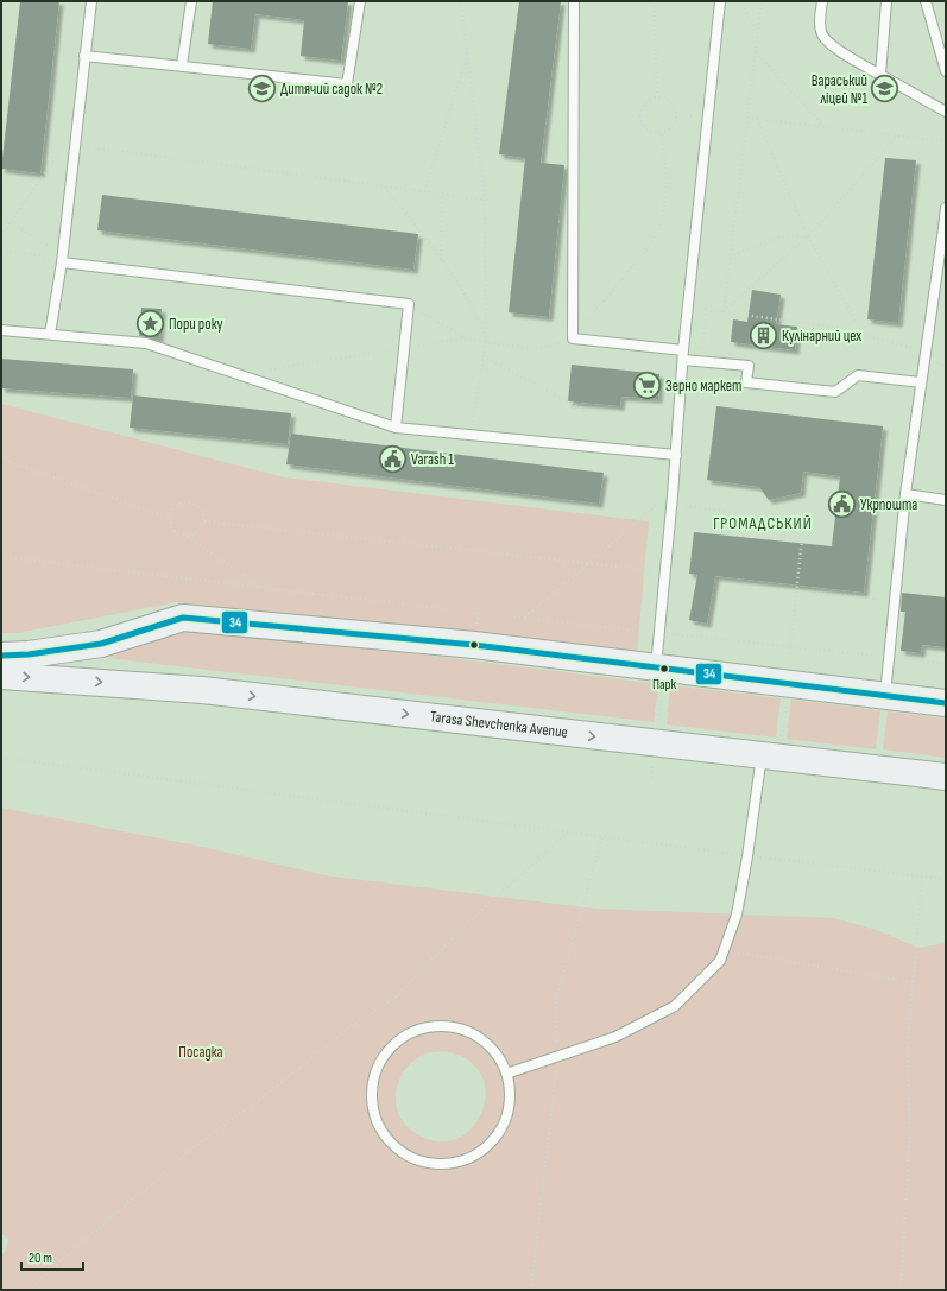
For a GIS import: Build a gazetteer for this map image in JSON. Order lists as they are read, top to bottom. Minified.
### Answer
{"streets":{"main road":["Tarasa Shevchenka Avenue"]},"districts":["ГРОМАДСЬКИЙ"],"parks":["Посадка"],"places":{"school or university":["Дитячий садок №2","Вараський ліцей №1"],"place":["Пори року"],"building":["Кулінарний цех"],"supermarket":["Зерно маркет"],"public building":["Varash 1","Укрпошта"],"other":["Парк"]},"lines":["transit line 34"],"scale_bar":"20 m"}
